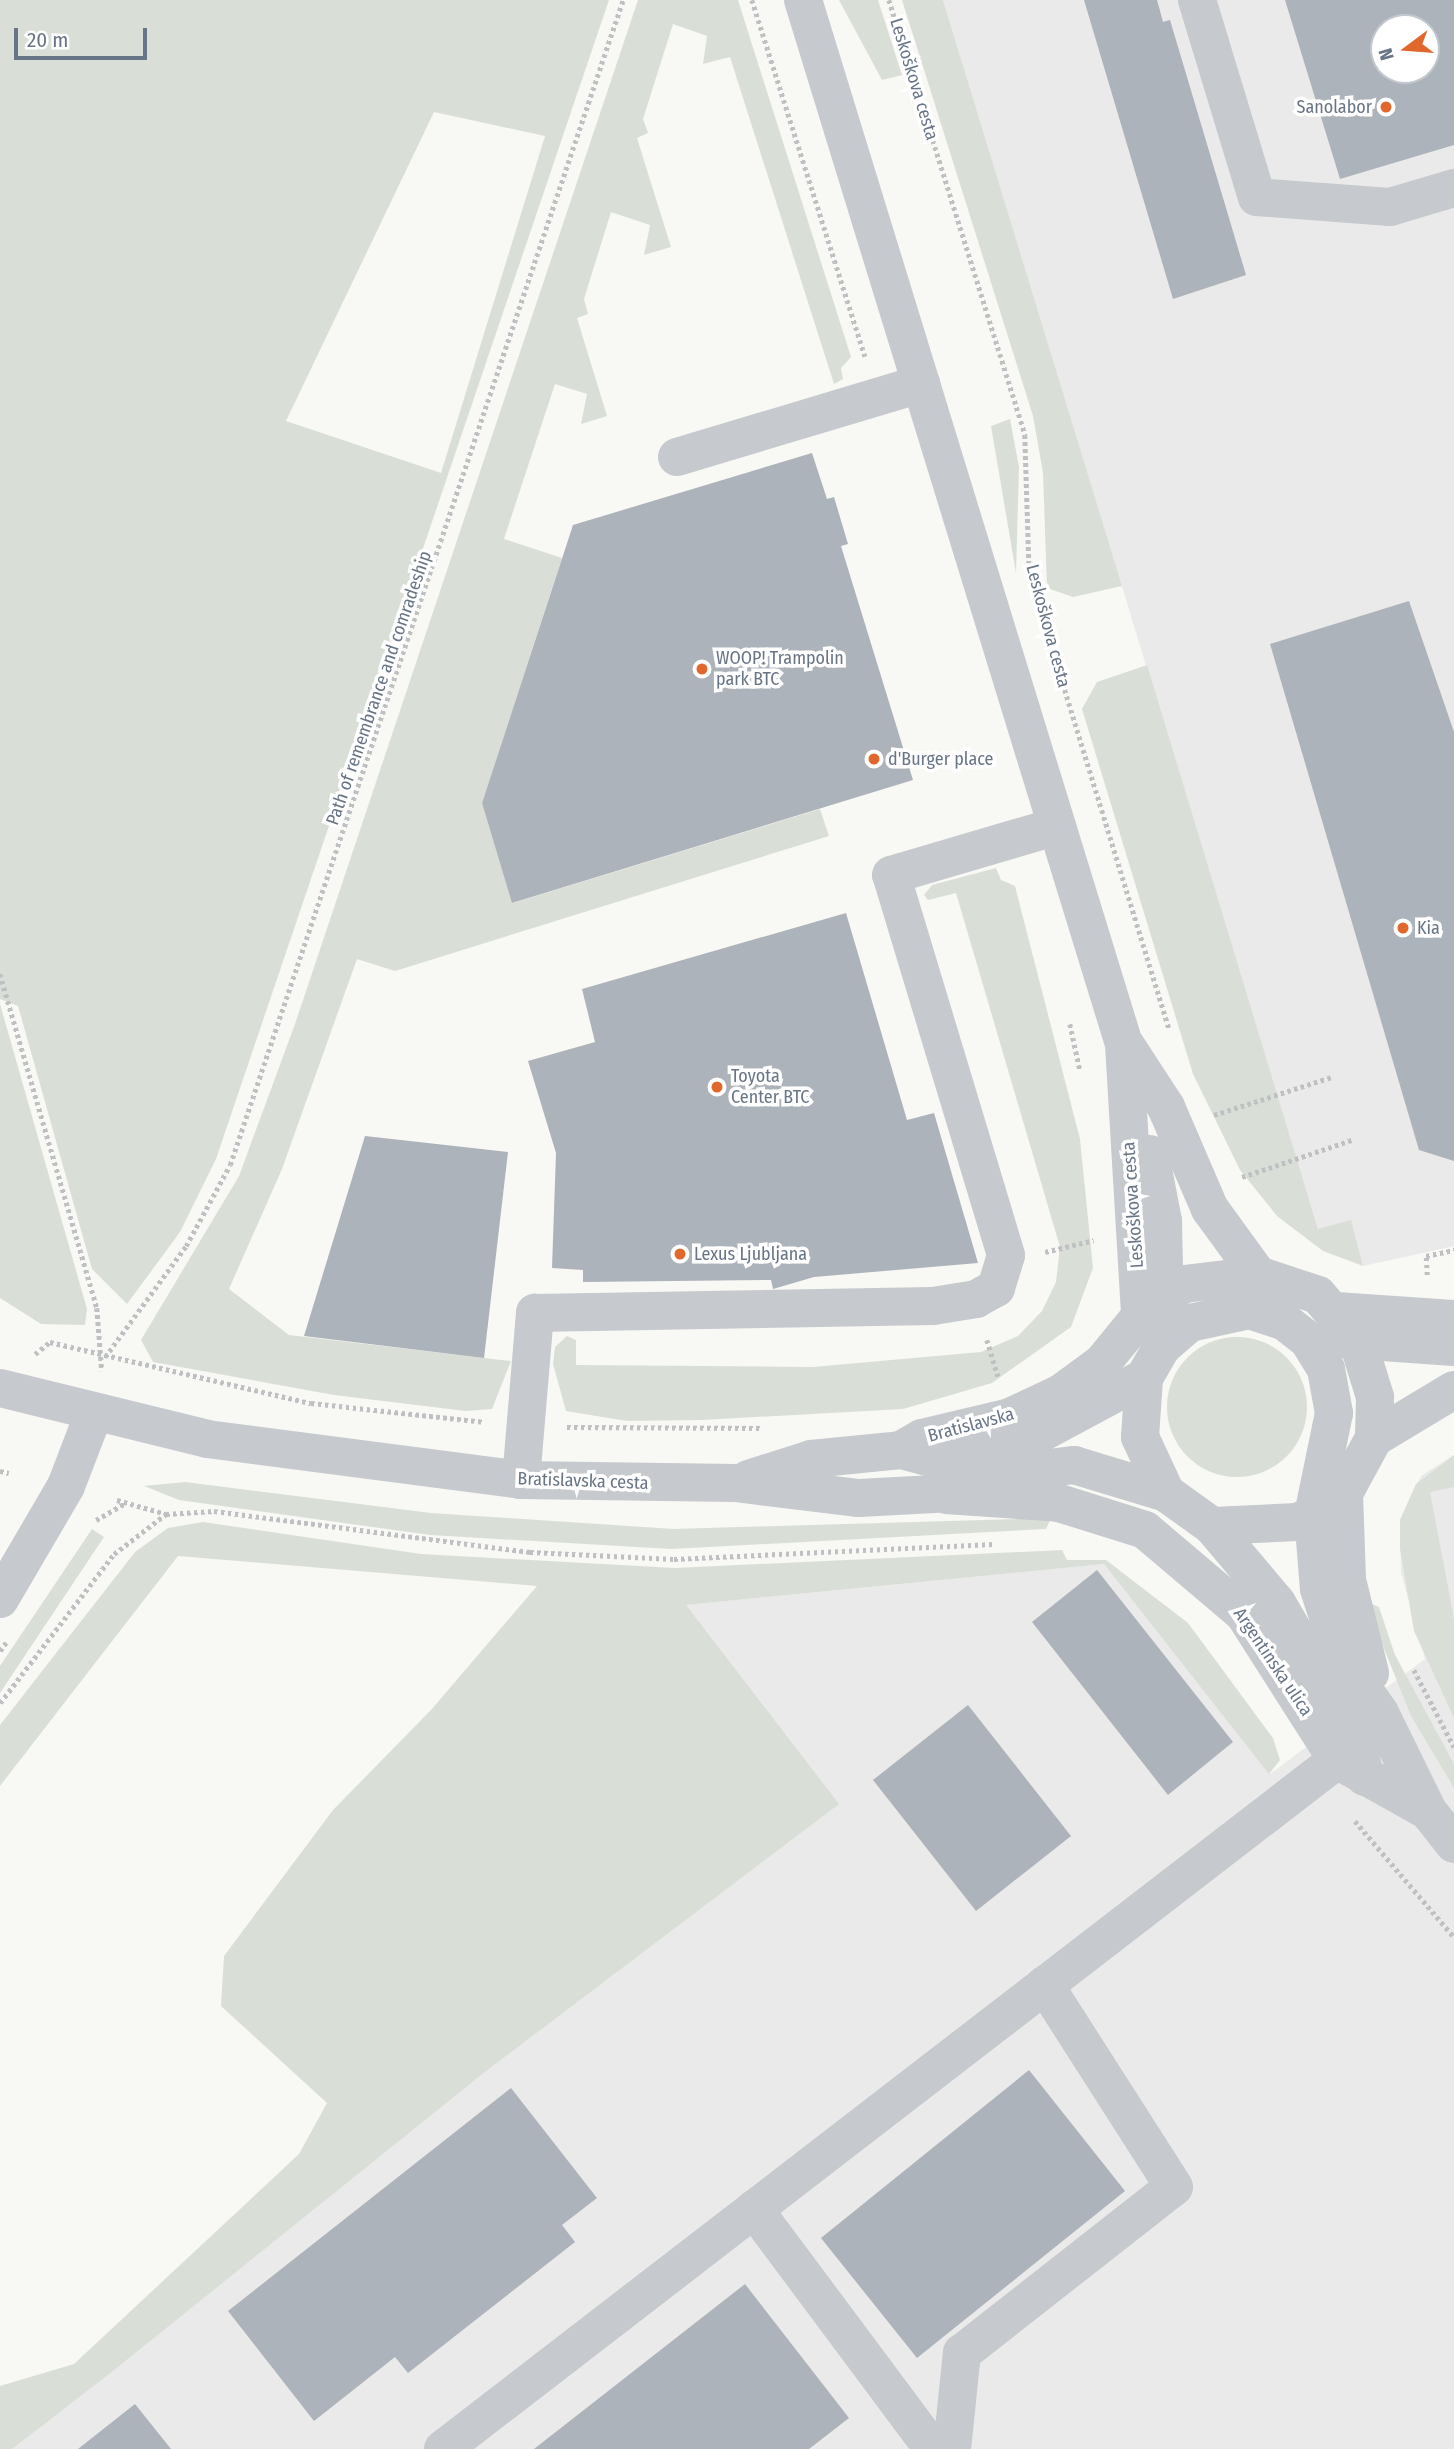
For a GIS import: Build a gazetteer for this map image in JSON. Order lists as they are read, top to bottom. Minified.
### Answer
{"streets":{"street":["Leskoškova cesta","Bratislavska","Bratislavska cesta","Argentinska ulica"],"path":["Path of remembrance and comradeship"]},"crossings":[["Leskoškova cesta","Bratislavska"],["Leskoškova cesta","Bratislavska cesta"],["Leskoškova cesta","Argentinska ulica"],["Bratislavska","Bratislavska cesta"],["Bratislavska","Argentinska ulica"],["Bratislavska cesta","Argentinska ulica"]],"places":["Sanolabor","WOOP! Trampolin park BTC","d'Burger place","Kia","Toyota Center BTC","Lexus Ljubljana"],"scale_bar":"20 m","north":"left"}
